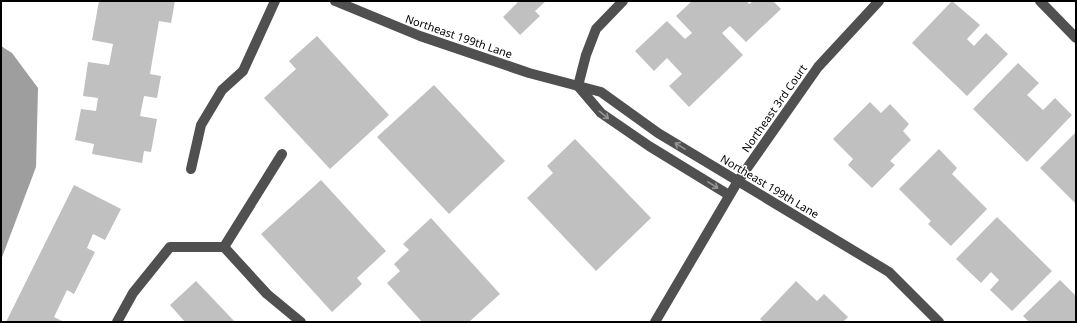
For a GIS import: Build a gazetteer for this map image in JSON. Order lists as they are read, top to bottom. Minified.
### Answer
{"streets":{"street":["Northeast 199th Lane","Northeast 3rd Court"]},"crossings":[["Northeast 199th Lane","Northeast 3rd Court"]]}
